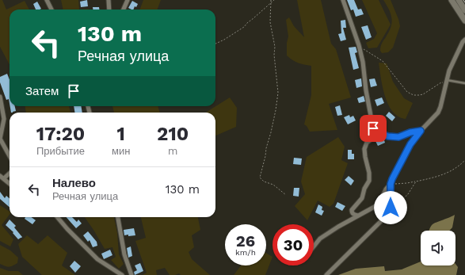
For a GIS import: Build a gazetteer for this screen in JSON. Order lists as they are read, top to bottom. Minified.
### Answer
{"page":{"turn":["130 m","Речная улица"],"then":"Затем","eta":["17:20","Прибытие","1","мин","210","m"],"list":[{"name":"Налево","note":"Речная улица","value":"130 m"}],"speed":"26 km/h","limit":"30"}}
